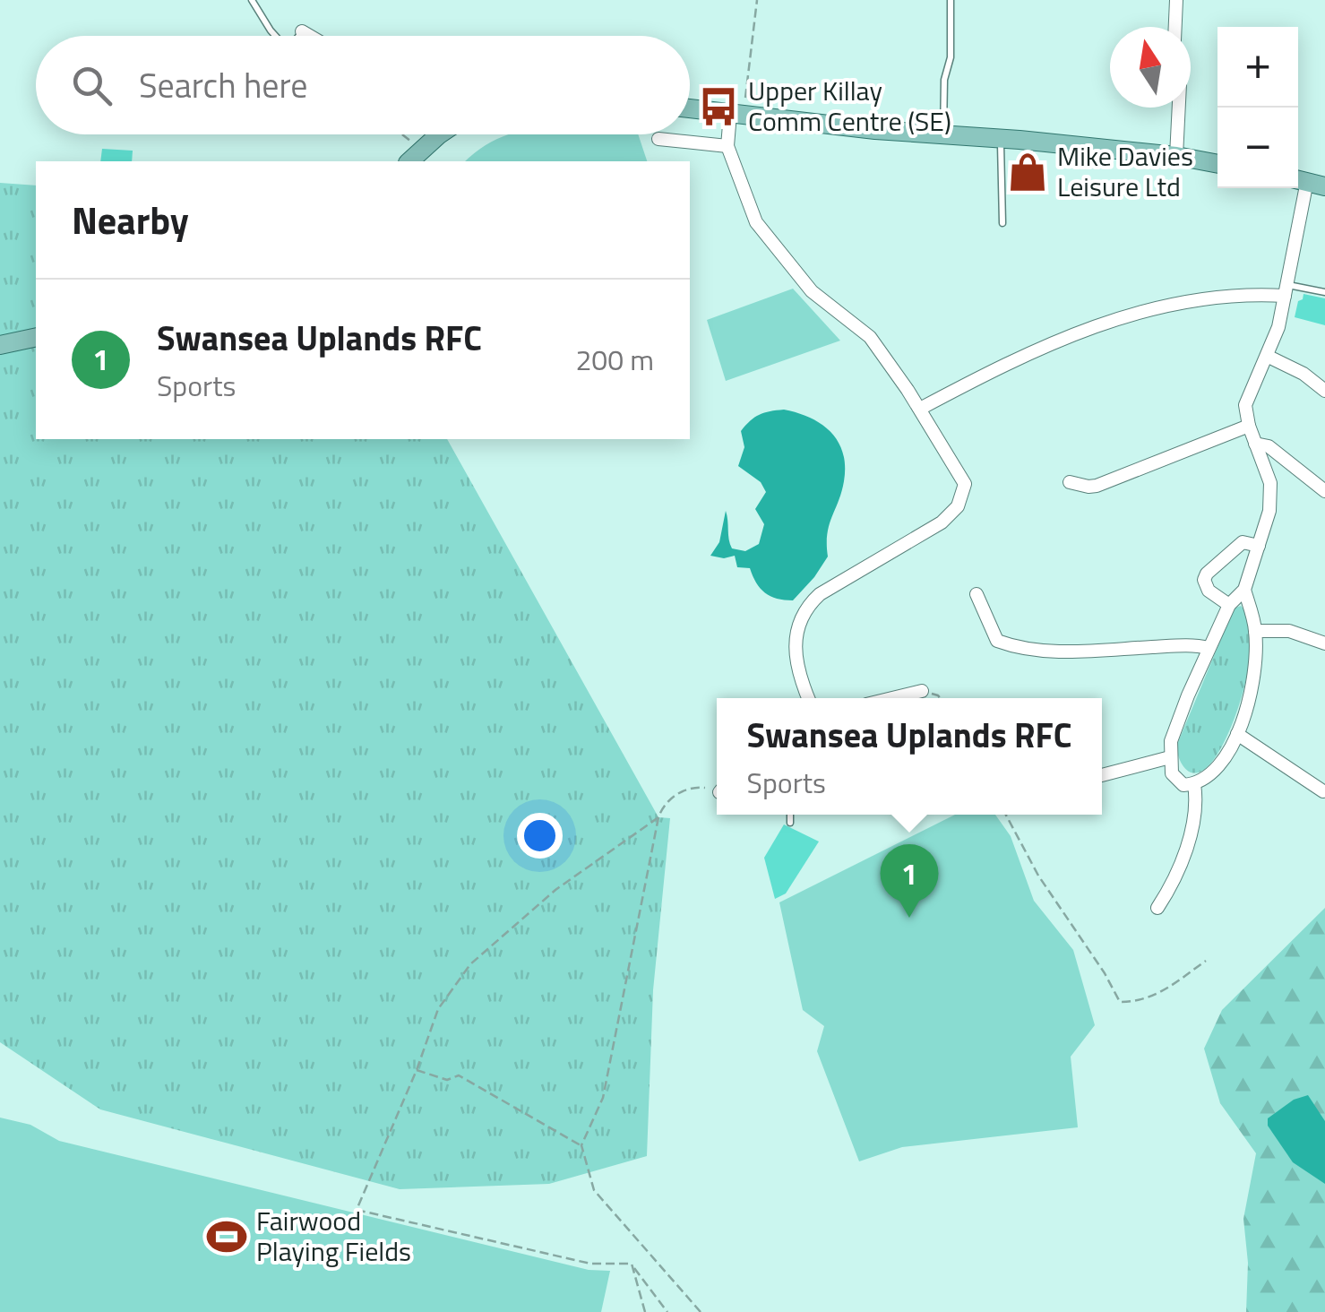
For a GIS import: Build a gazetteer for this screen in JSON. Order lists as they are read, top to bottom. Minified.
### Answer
{"places":{"bus stop":["Upper Killay Comm Centre (SE)"],"shop":["Mike Davies Leisure Ltd"],"sports":["Fairwood Playing Fields"]},"north":"top","page":{"map_buttons":["+","−"],"search":"Search here","heading":"Nearby","list":[{"mark":"1","name":"Swansea Uplands RFC","note":"Sports","value":"200 m"}],"popup":["Swansea Uplands RFC","Sports"],"pins":"1"}}
